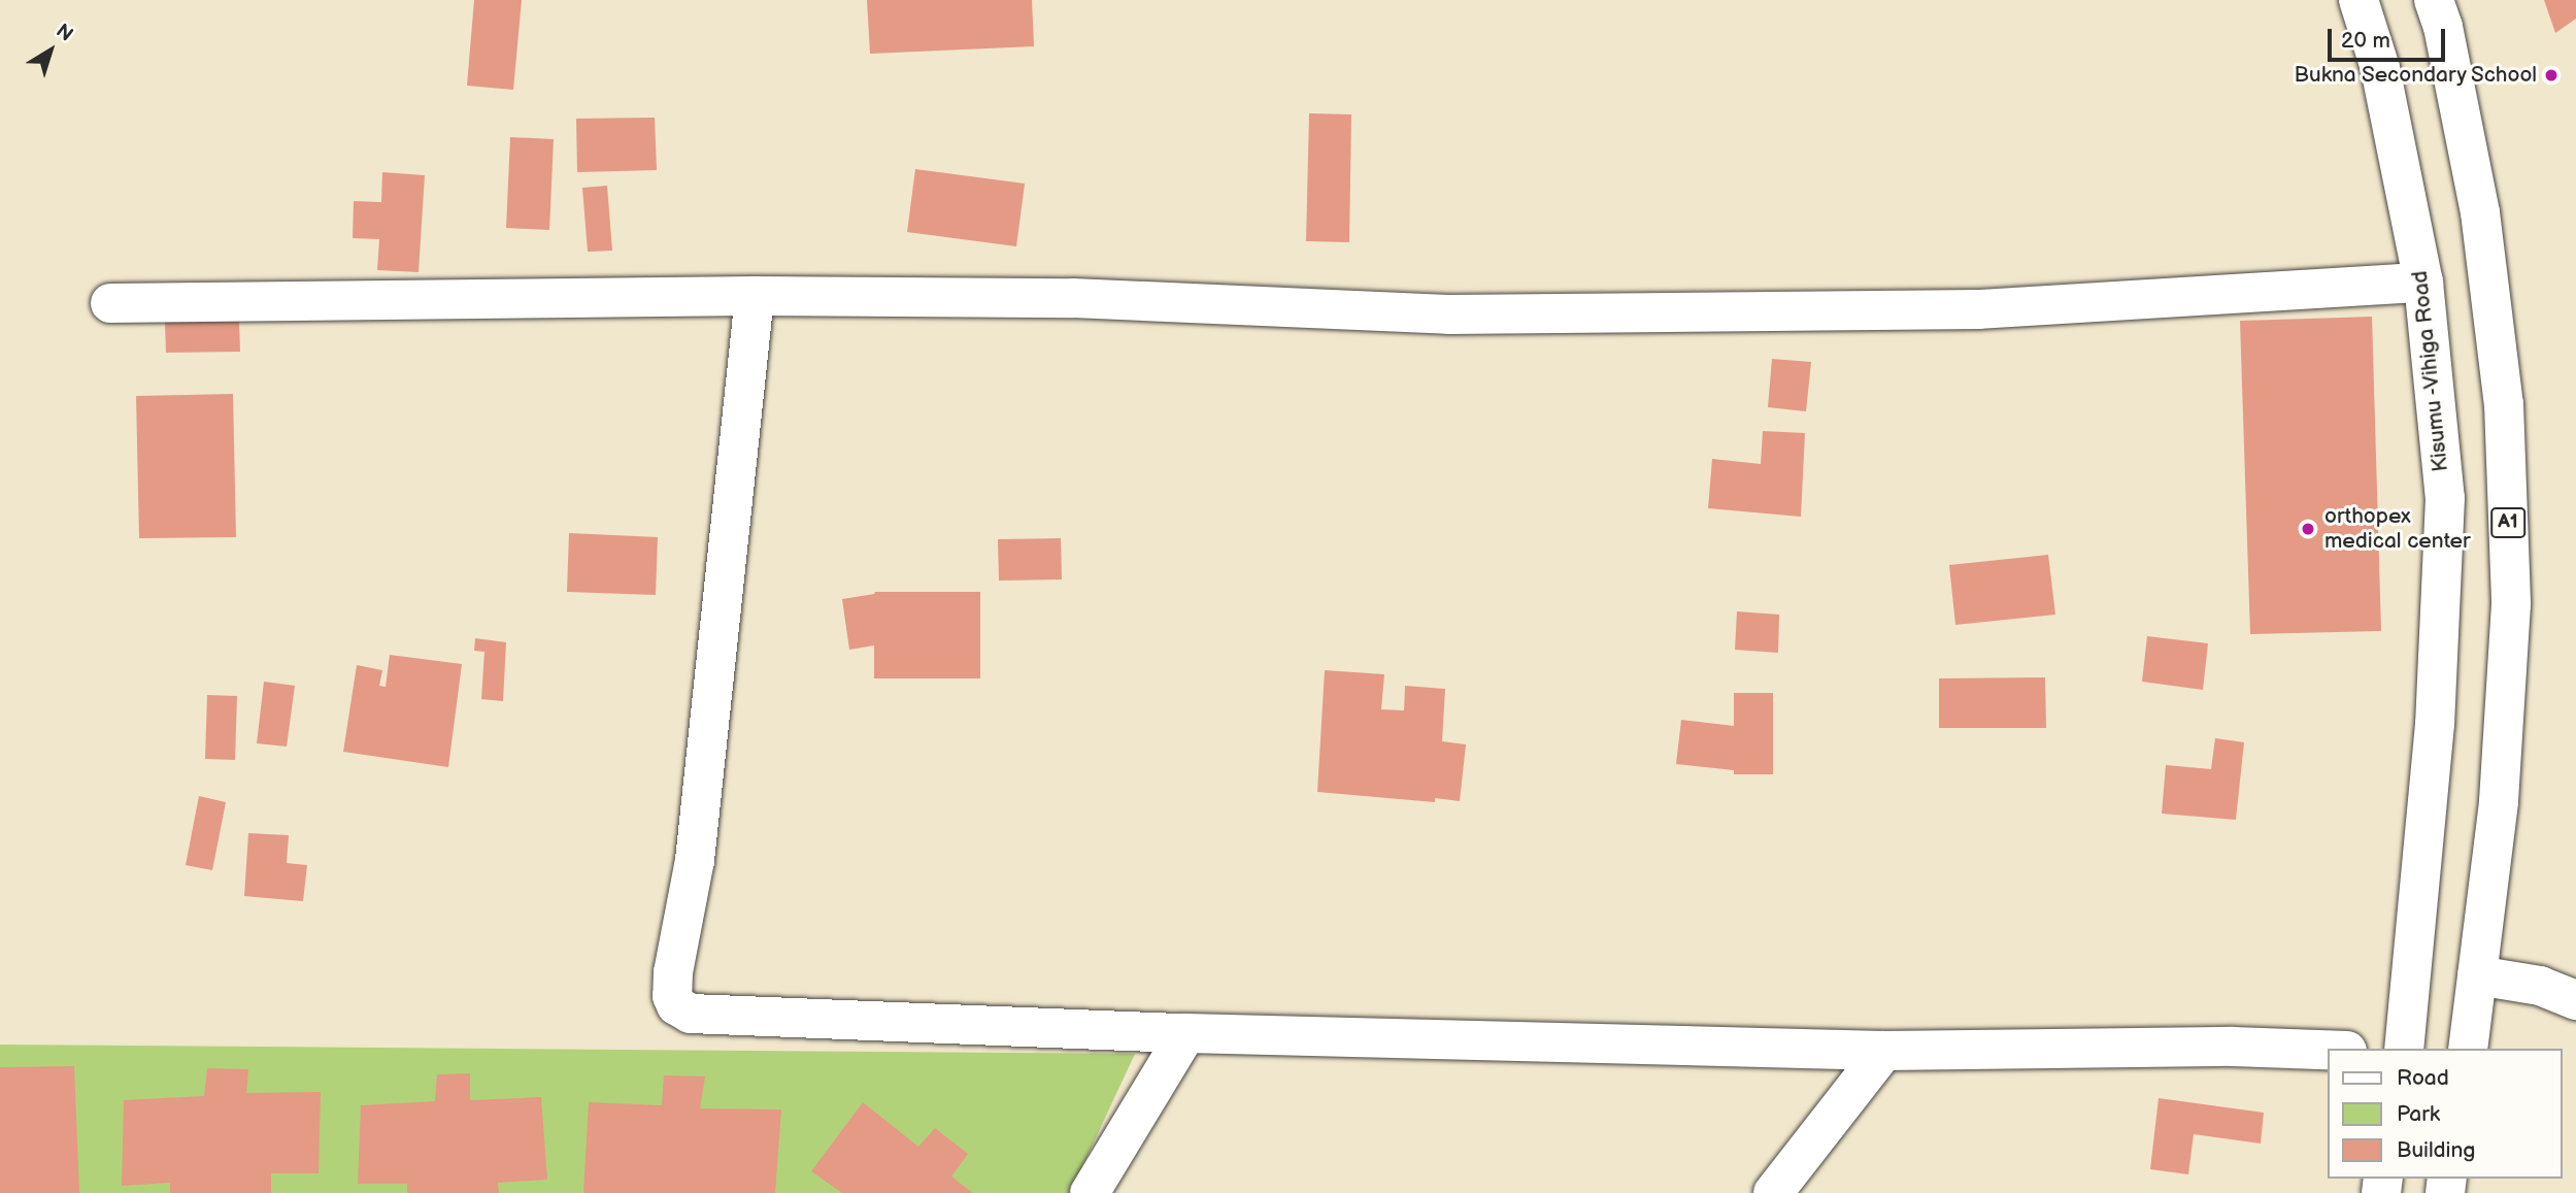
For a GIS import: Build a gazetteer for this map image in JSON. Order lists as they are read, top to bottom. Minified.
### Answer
{"streets":{"main road":["Kisumu -Vihiga Road","A1"]},"places":["Bukna Secondary School","orthopex medical center"],"legend":["Road","Park","Building"],"scale_bar":"20 m","north":"top right"}
